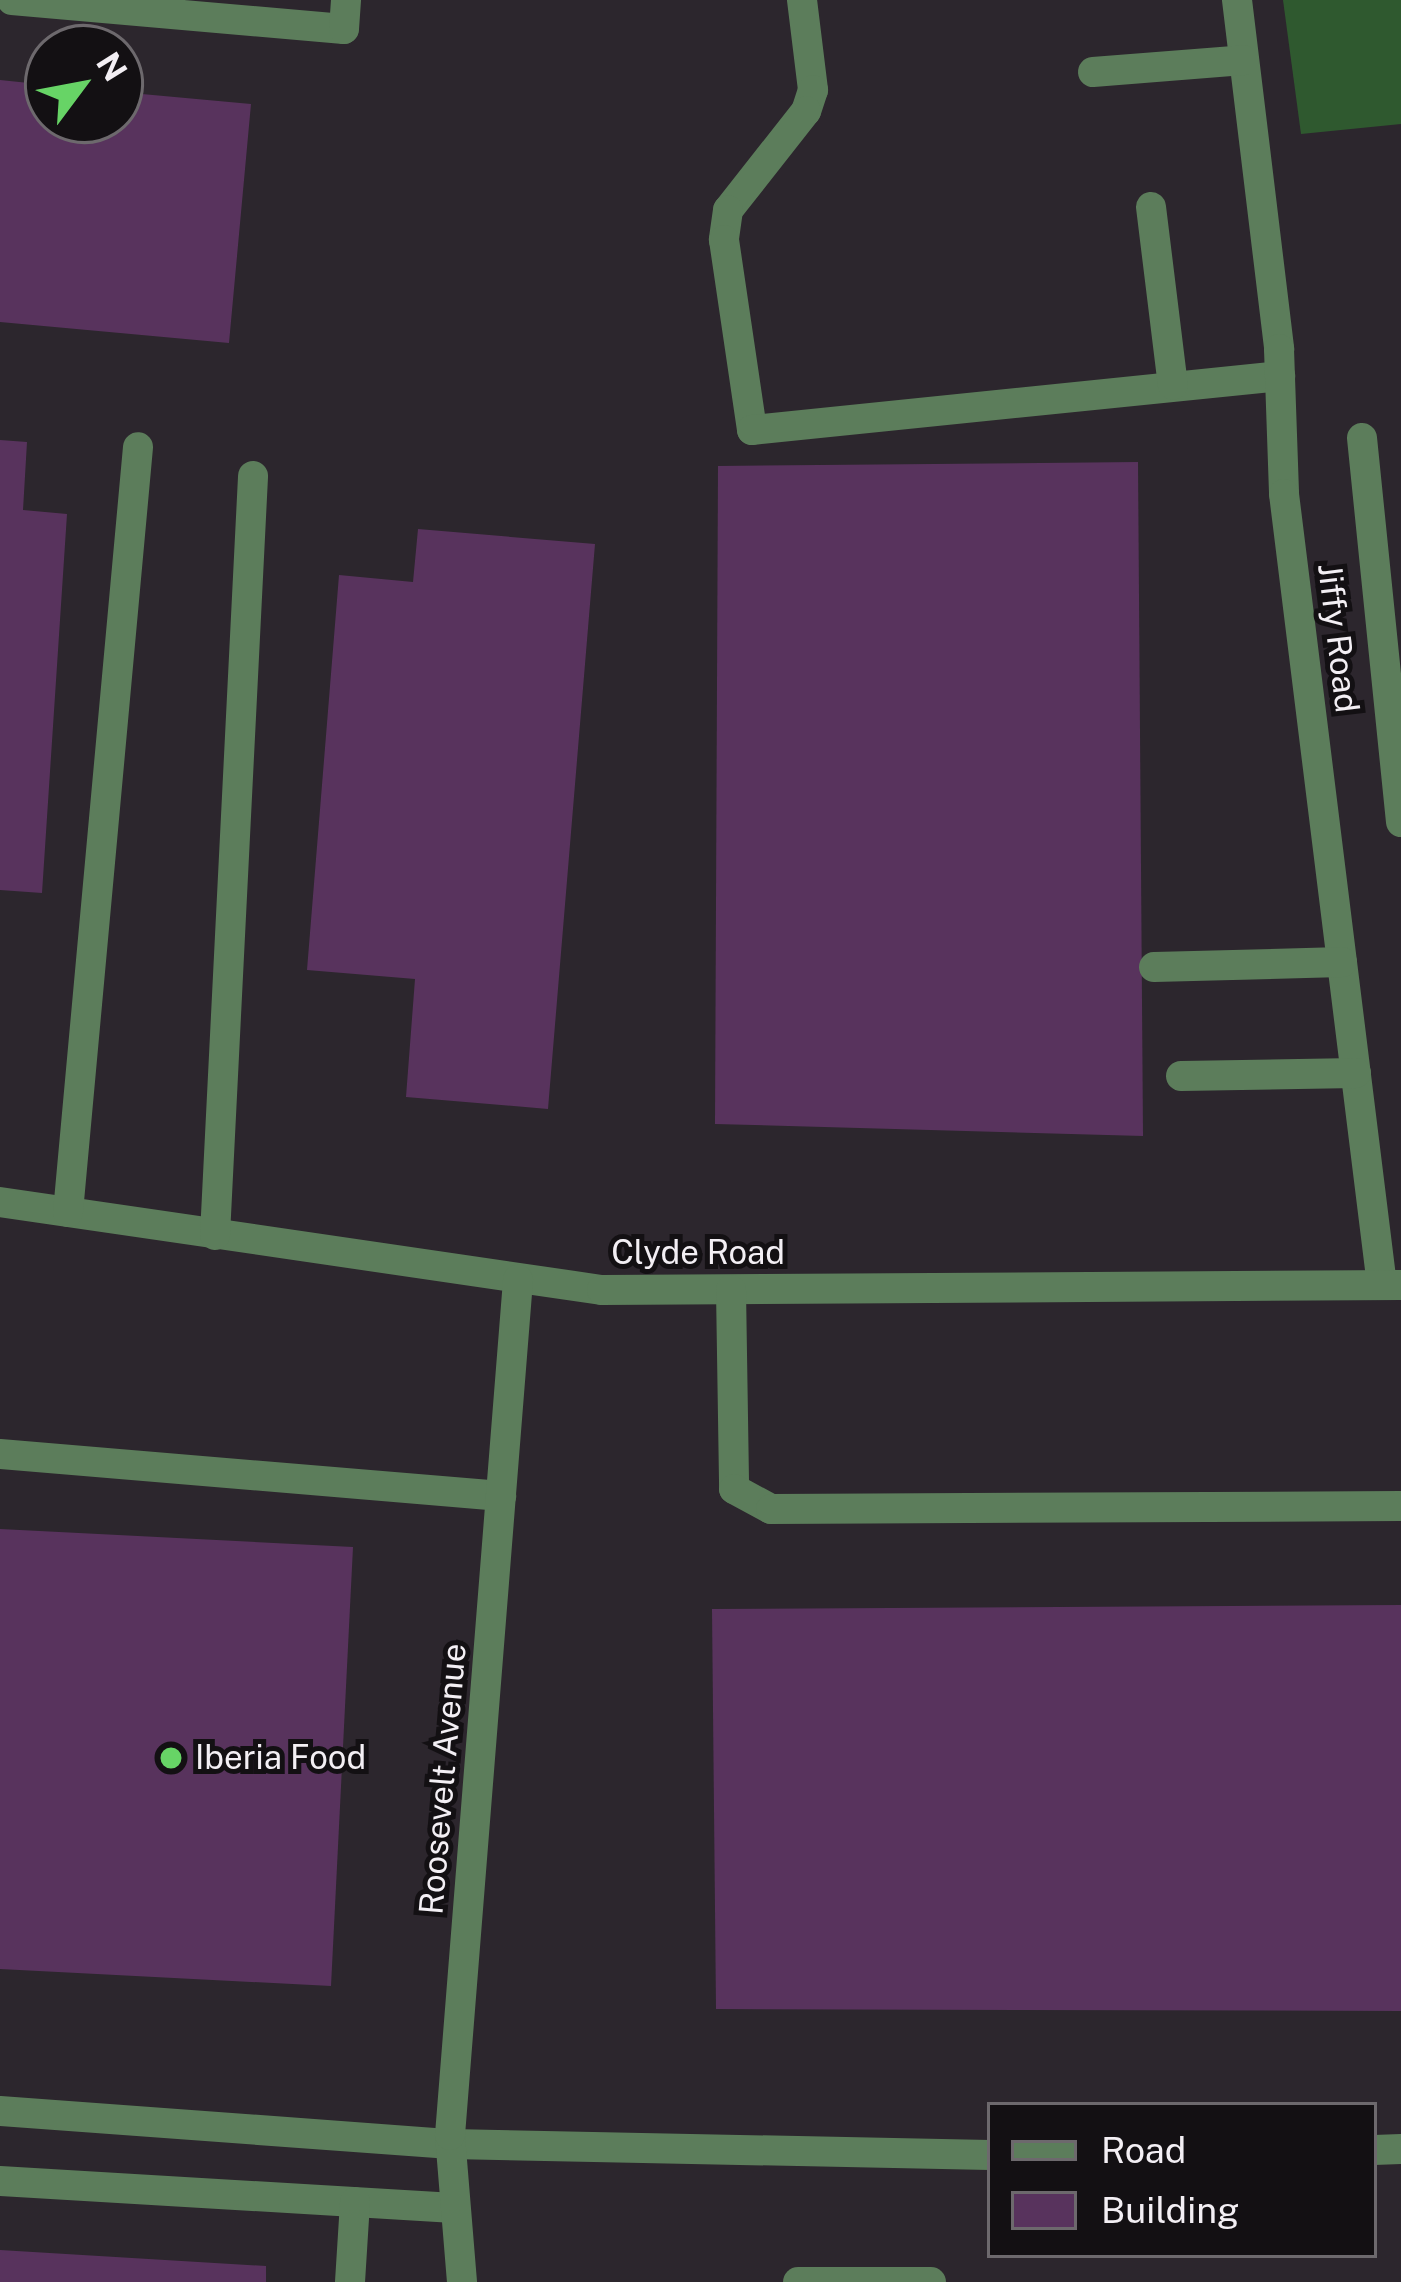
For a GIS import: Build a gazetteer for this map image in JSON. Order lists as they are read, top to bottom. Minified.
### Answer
{"streets":{"street":["Jiffy Road","Clyde Road","Roosevelt Avenue"]},"crossings":[["Jiffy Road","Clyde Road"],["Clyde Road","Roosevelt Avenue"]],"places":["Iberia Food"],"legend":["Road","Building"],"north":"top right"}
